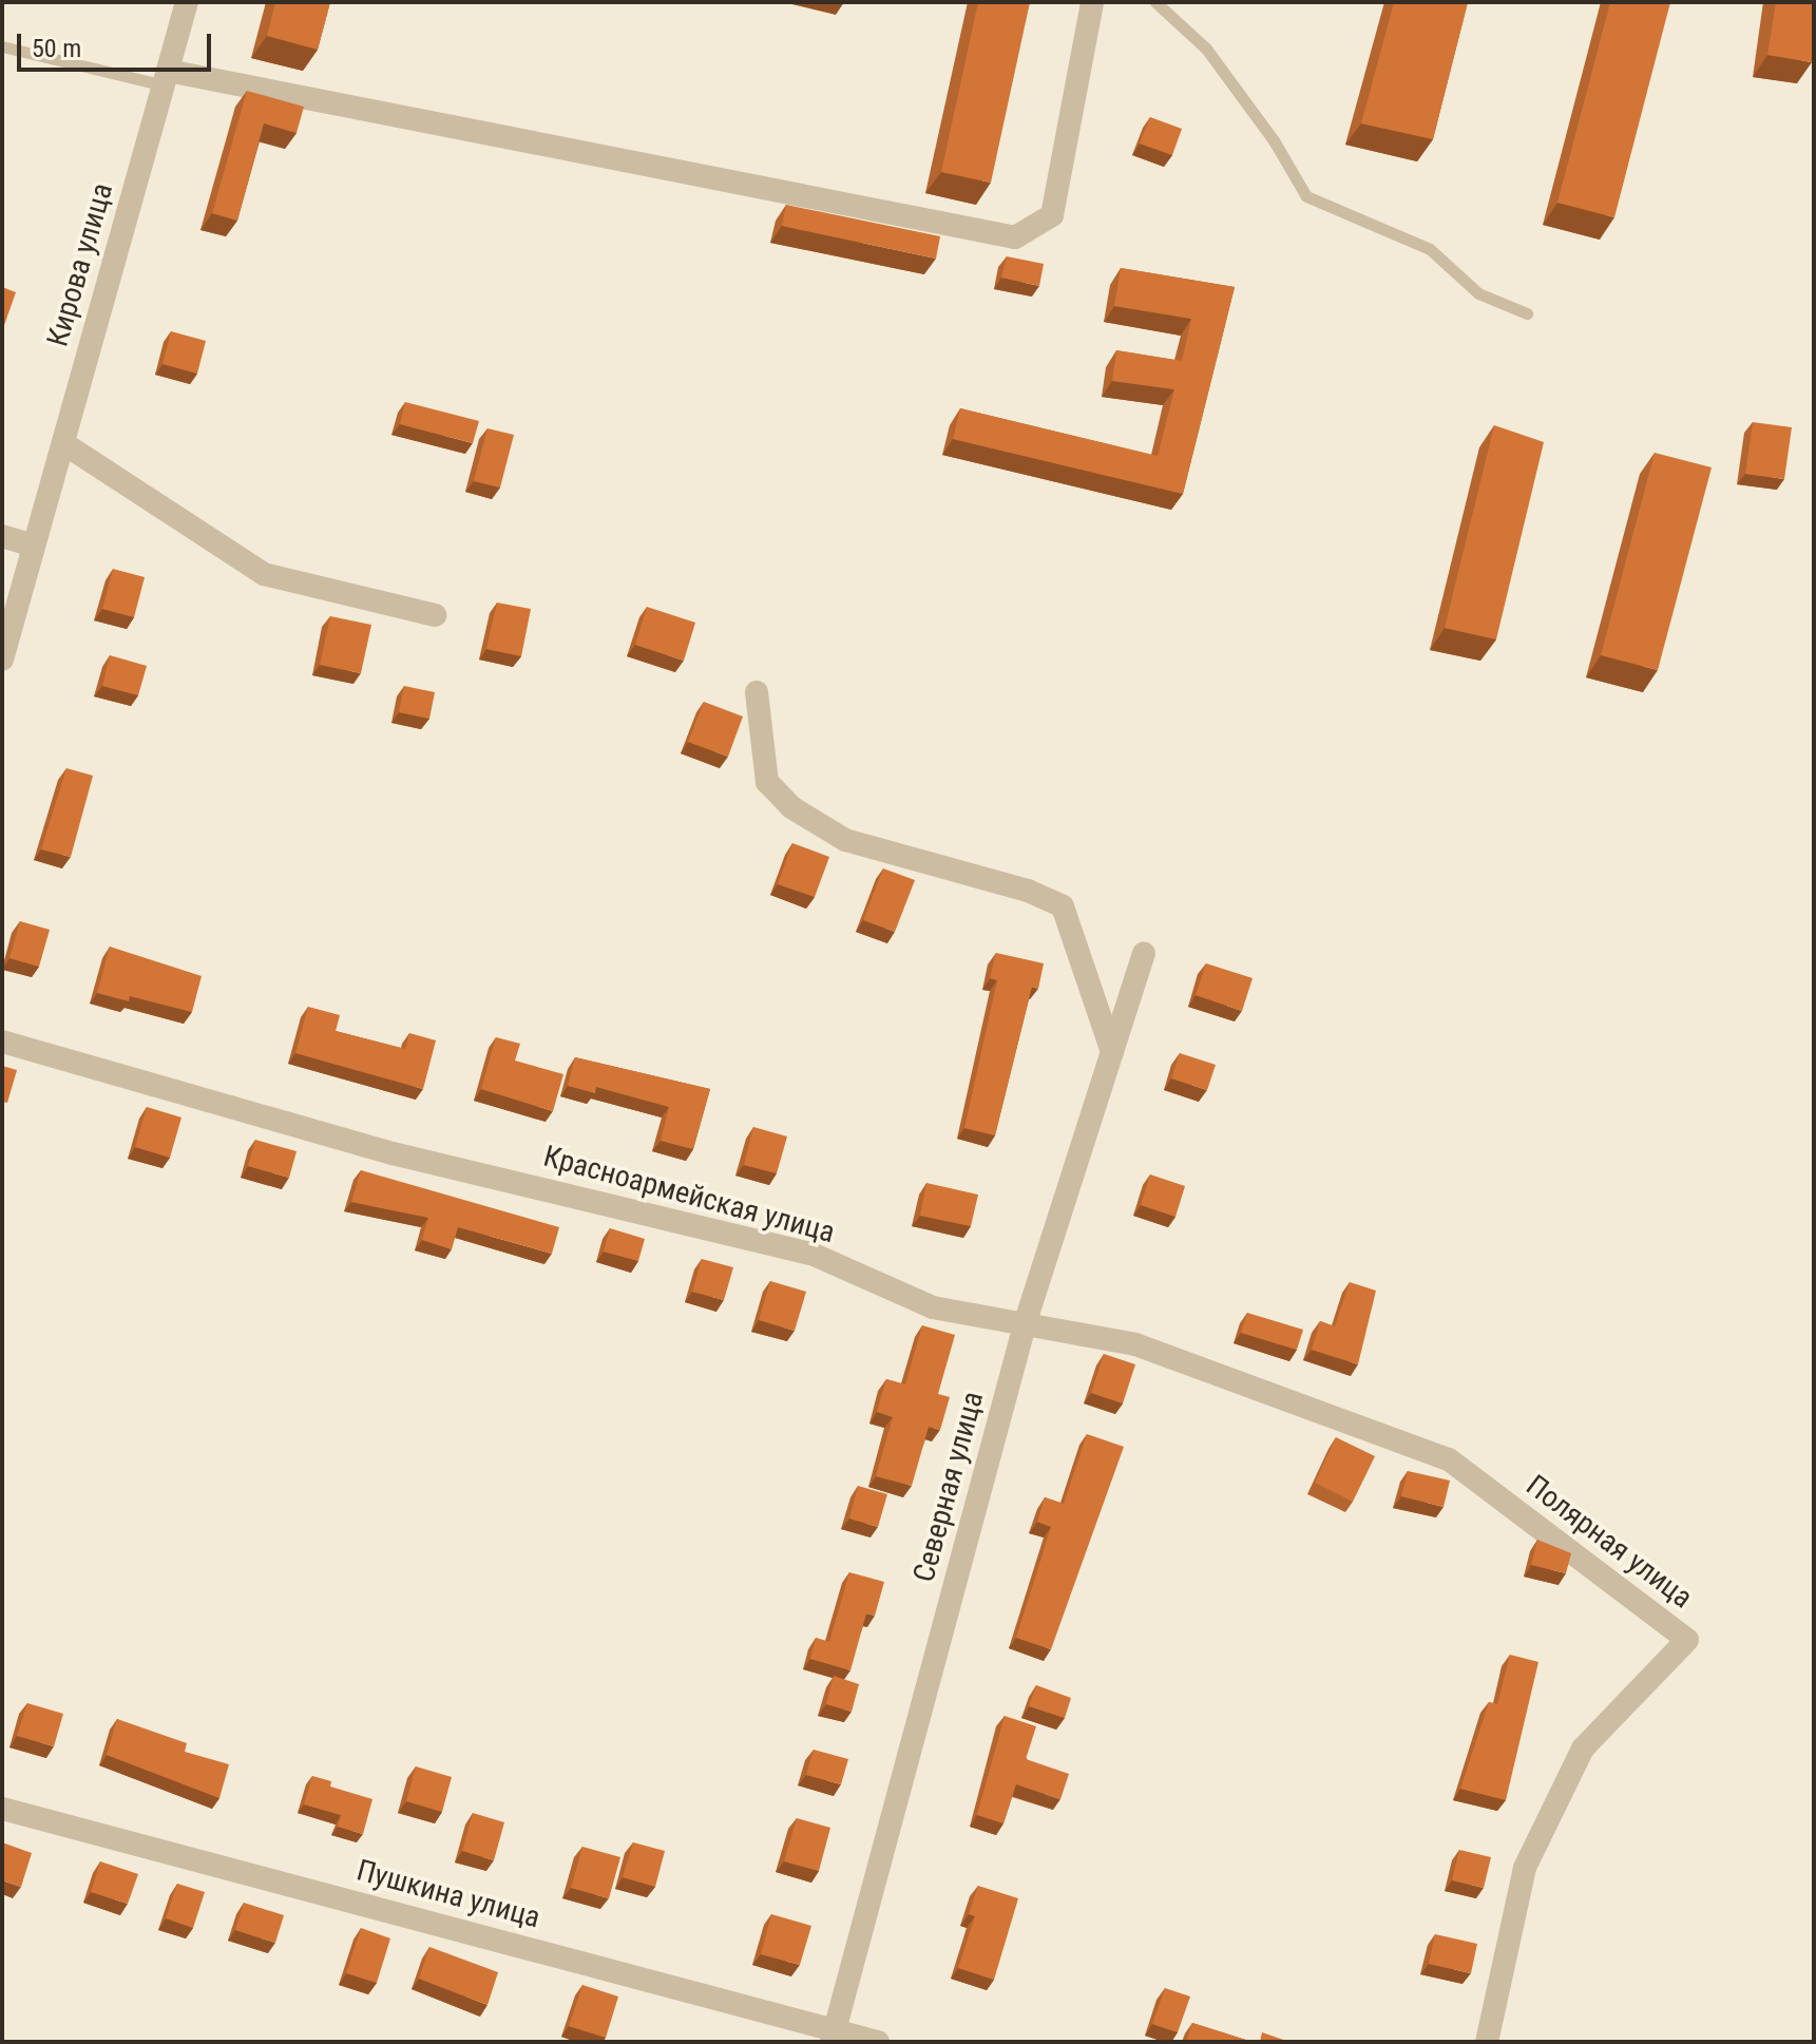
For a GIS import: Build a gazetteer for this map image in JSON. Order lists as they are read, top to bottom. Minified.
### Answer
{"streets":{"street":["Кирова улица","Красноармейская улица","Северная улица","Полярная улица","Пушкина улица"]},"crossings":[["Красноармейская улица","Северная улица"],["Красноармейская улица","Полярная улица"],["Северная улица","Пушкина улица"]],"scale_bar":"50 m"}
